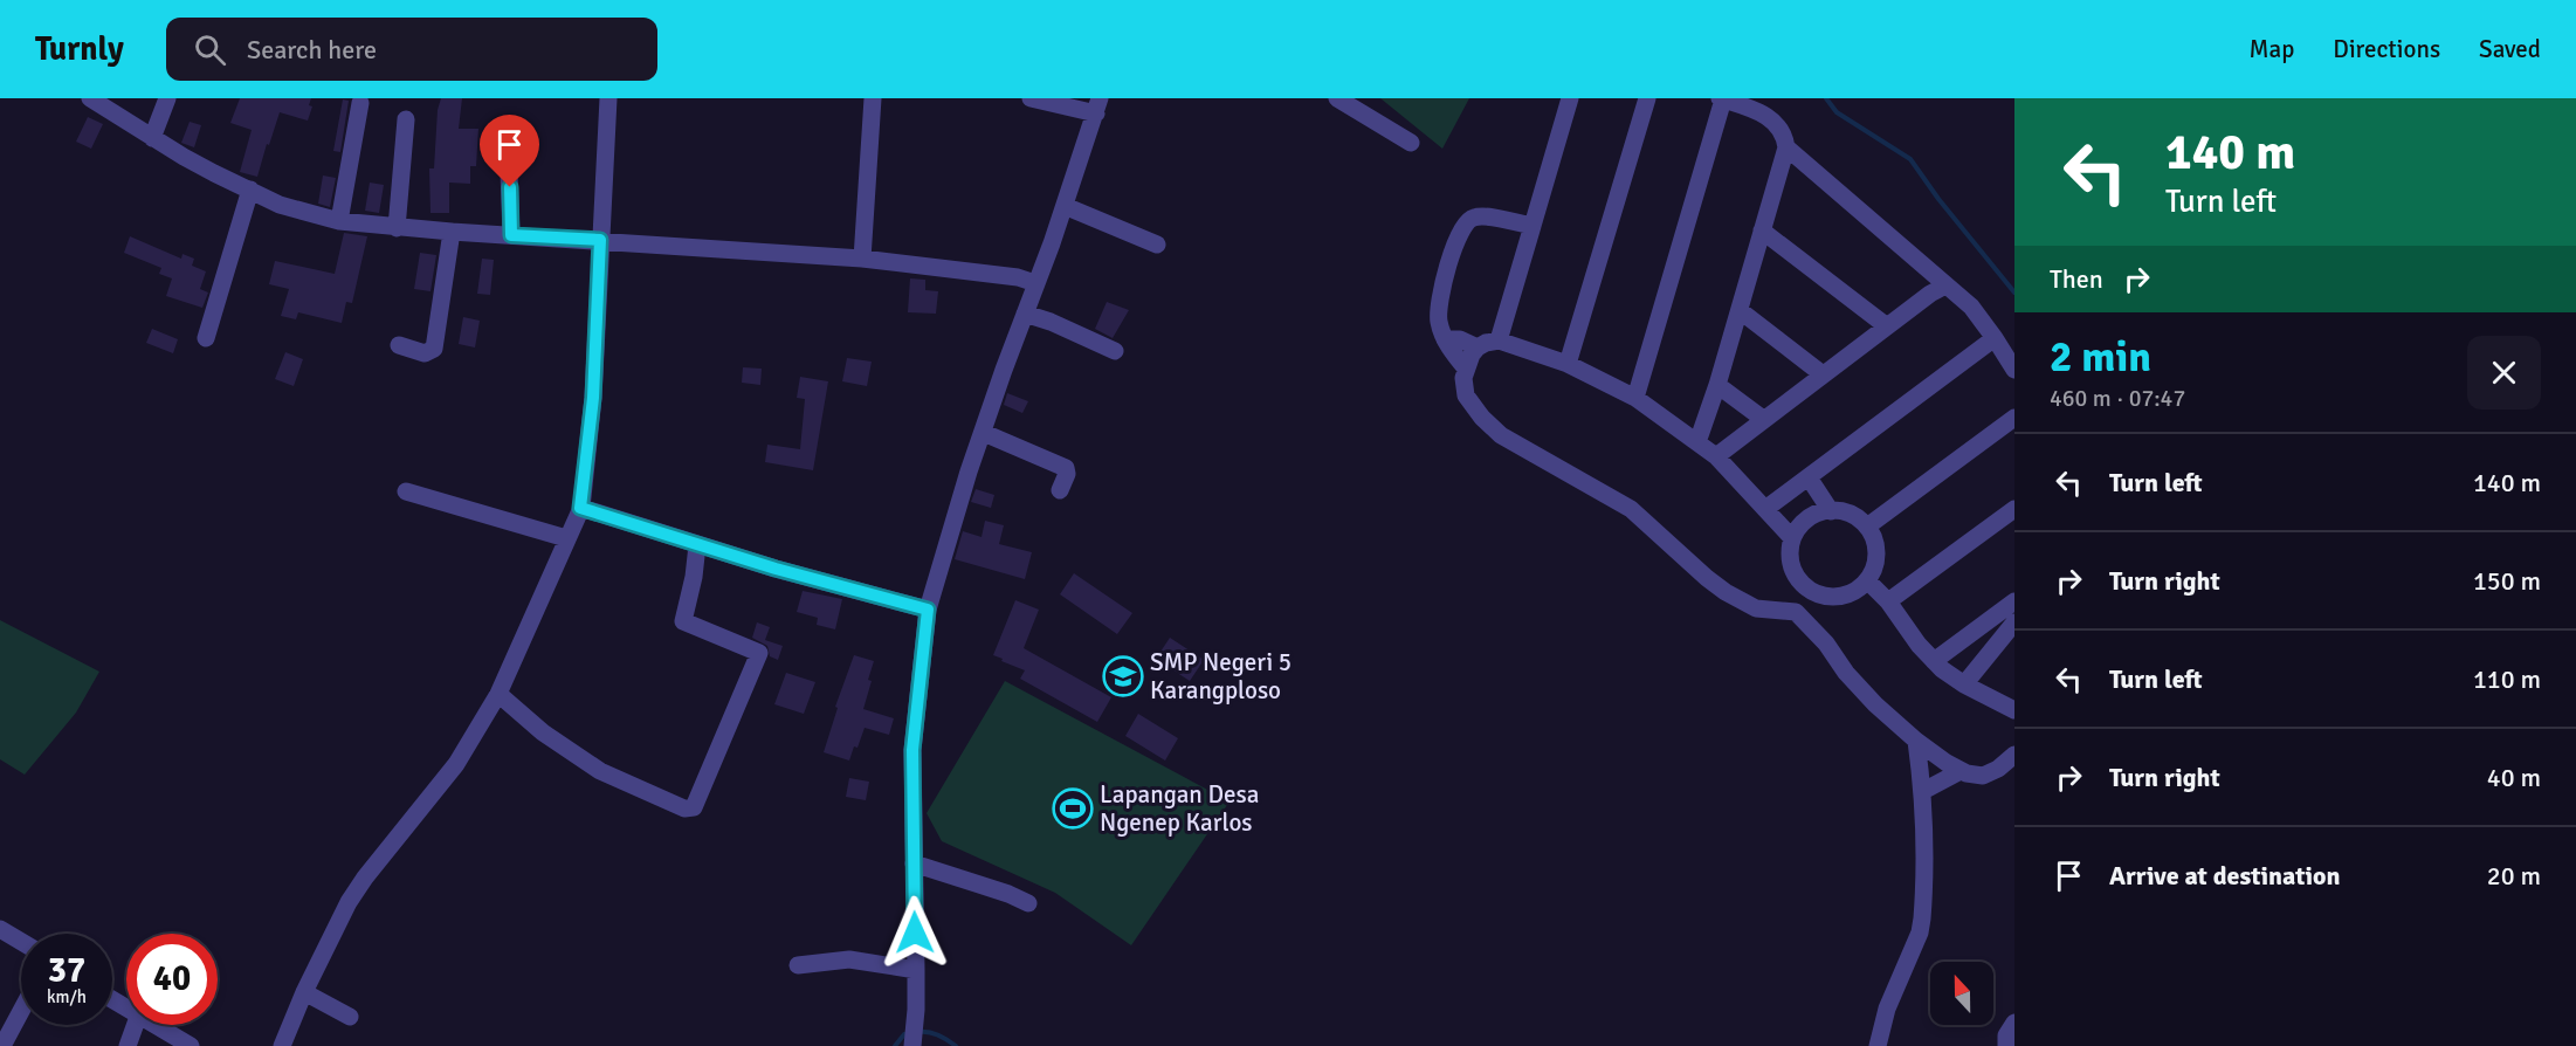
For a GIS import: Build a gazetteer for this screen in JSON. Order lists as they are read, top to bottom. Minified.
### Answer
{"places":{"school or university":["SMP Negeri 5 Karangploso"],"sports":["Lapangan Desa Ngenep Karlos"]},"north":"top","page":{"header":"Turnly","search":"Search here","nav":["Map","Directions","Saved"],"turn":["140 m","Turn left"],"then":"Then","heading":["2 min","460 m · 07:47"],"list":[{"name":"Turn left","value":"140 m"},{"name":"Turn right","value":"150 m"},{"name":"Turn left","value":"110 m"},{"name":"Turn right","value":"40 m"},{"name":"Arrive at destination","value":"20 m"}],"speed":"37 km/h","limit":"40"}}
